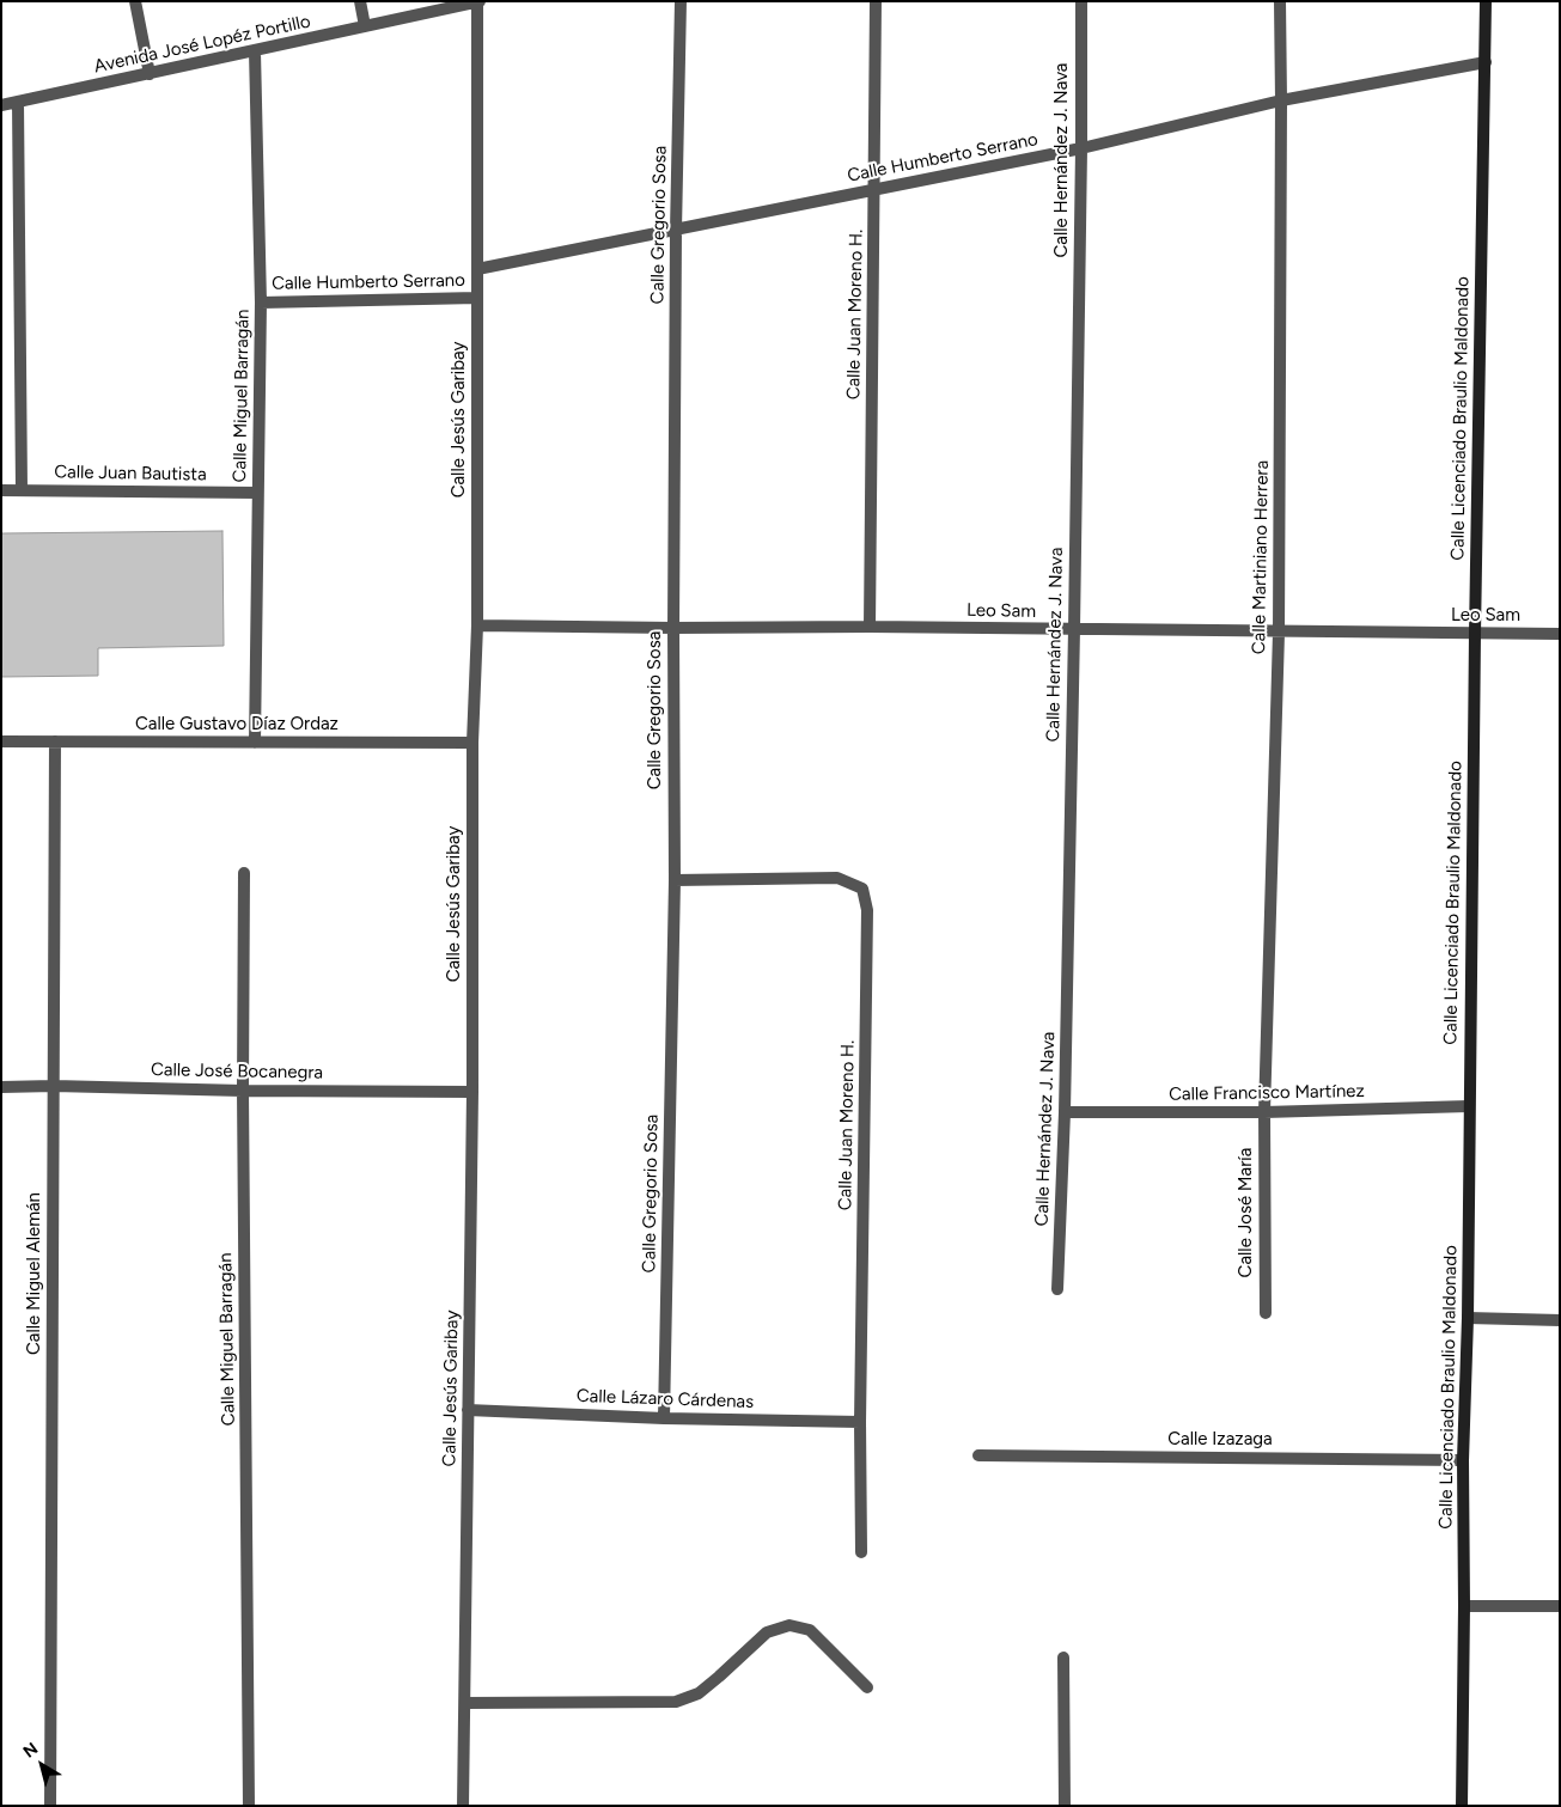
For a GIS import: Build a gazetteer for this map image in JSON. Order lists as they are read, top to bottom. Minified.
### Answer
{"streets":{"street":["Avenida José Lopéz Portillo","Calle Humberto Serrano","Calle Hernández J. Nava","Calle Gregorio Sosa","Calle Juan Moreno H.","Calle Miguel Barragán","Calle Licenciado Braulio Maldonado","Calle Jesús Garibay","Calle Juan Bautista","Calle Martiniano Herrera","Leo Sam","Calle Gustavo Díaz Ordaz","Calle José Bocanegra","Calle Francisco Martínez","Calle José María","Calle Miguel Alemán","Calle Lázaro Cárdenas","Calle Izazaga"]},"crossings":[["Avenida José Lopéz Portillo","Calle Miguel Barragán"],["Avenida José Lopéz Portillo","Calle Jesús Garibay"],["Calle Humberto Serrano","Calle Hernández J. Nava"],["Calle Humberto Serrano","Calle Gregorio Sosa"],["Calle Humberto Serrano","Calle Juan Moreno H."],["Calle Humberto Serrano","Calle Miguel Barragán"],["Calle Humberto Serrano","Calle Licenciado Braulio Maldonado"],["Calle Humberto Serrano","Calle Jesús Garibay"],["Calle Humberto Serrano","Calle Martiniano Herrera"],["Calle Hernández J. Nava","Leo Sam"],["Calle Hernández J. Nava","Calle Francisco Martínez"],["Calle Gregorio Sosa","Calle Juan Moreno H."],["Calle Gregorio Sosa","Leo Sam"],["Calle Gregorio Sosa","Calle Lázaro Cárdenas"],["Calle Juan Moreno H.","Leo Sam"],["Calle Juan Moreno H.","Calle Lázaro Cárdenas"],["Calle Miguel Barragán","Calle Juan Bautista"],["Calle Miguel Barragán","Calle Gustavo Díaz Ordaz"],["Calle Miguel Barragán","Calle José Bocanegra"],["Calle Licenciado Braulio Maldonado","Leo Sam"],["Calle Licenciado Braulio Maldonado","Calle Francisco Martínez"],["Calle Licenciado Braulio Maldonado","Calle Izazaga"],["Calle Jesús Garibay","Leo Sam"],["Calle Jesús Garibay","Calle Gustavo Díaz Ordaz"],["Calle Jesús Garibay","Calle José Bocanegra"],["Calle Jesús Garibay","Calle Lázaro Cárdenas"],["Calle Martiniano Herrera","Leo Sam"],["Calle Martiniano Herrera","Calle Francisco Martínez"],["Calle Martiniano Herrera","Calle José María"],["Calle Gustavo Díaz Ordaz","Calle Miguel Alemán"],["Calle José Bocanegra","Calle Miguel Alemán"],["Calle Francisco Martínez","Calle José María"]],"north":"top left"}
